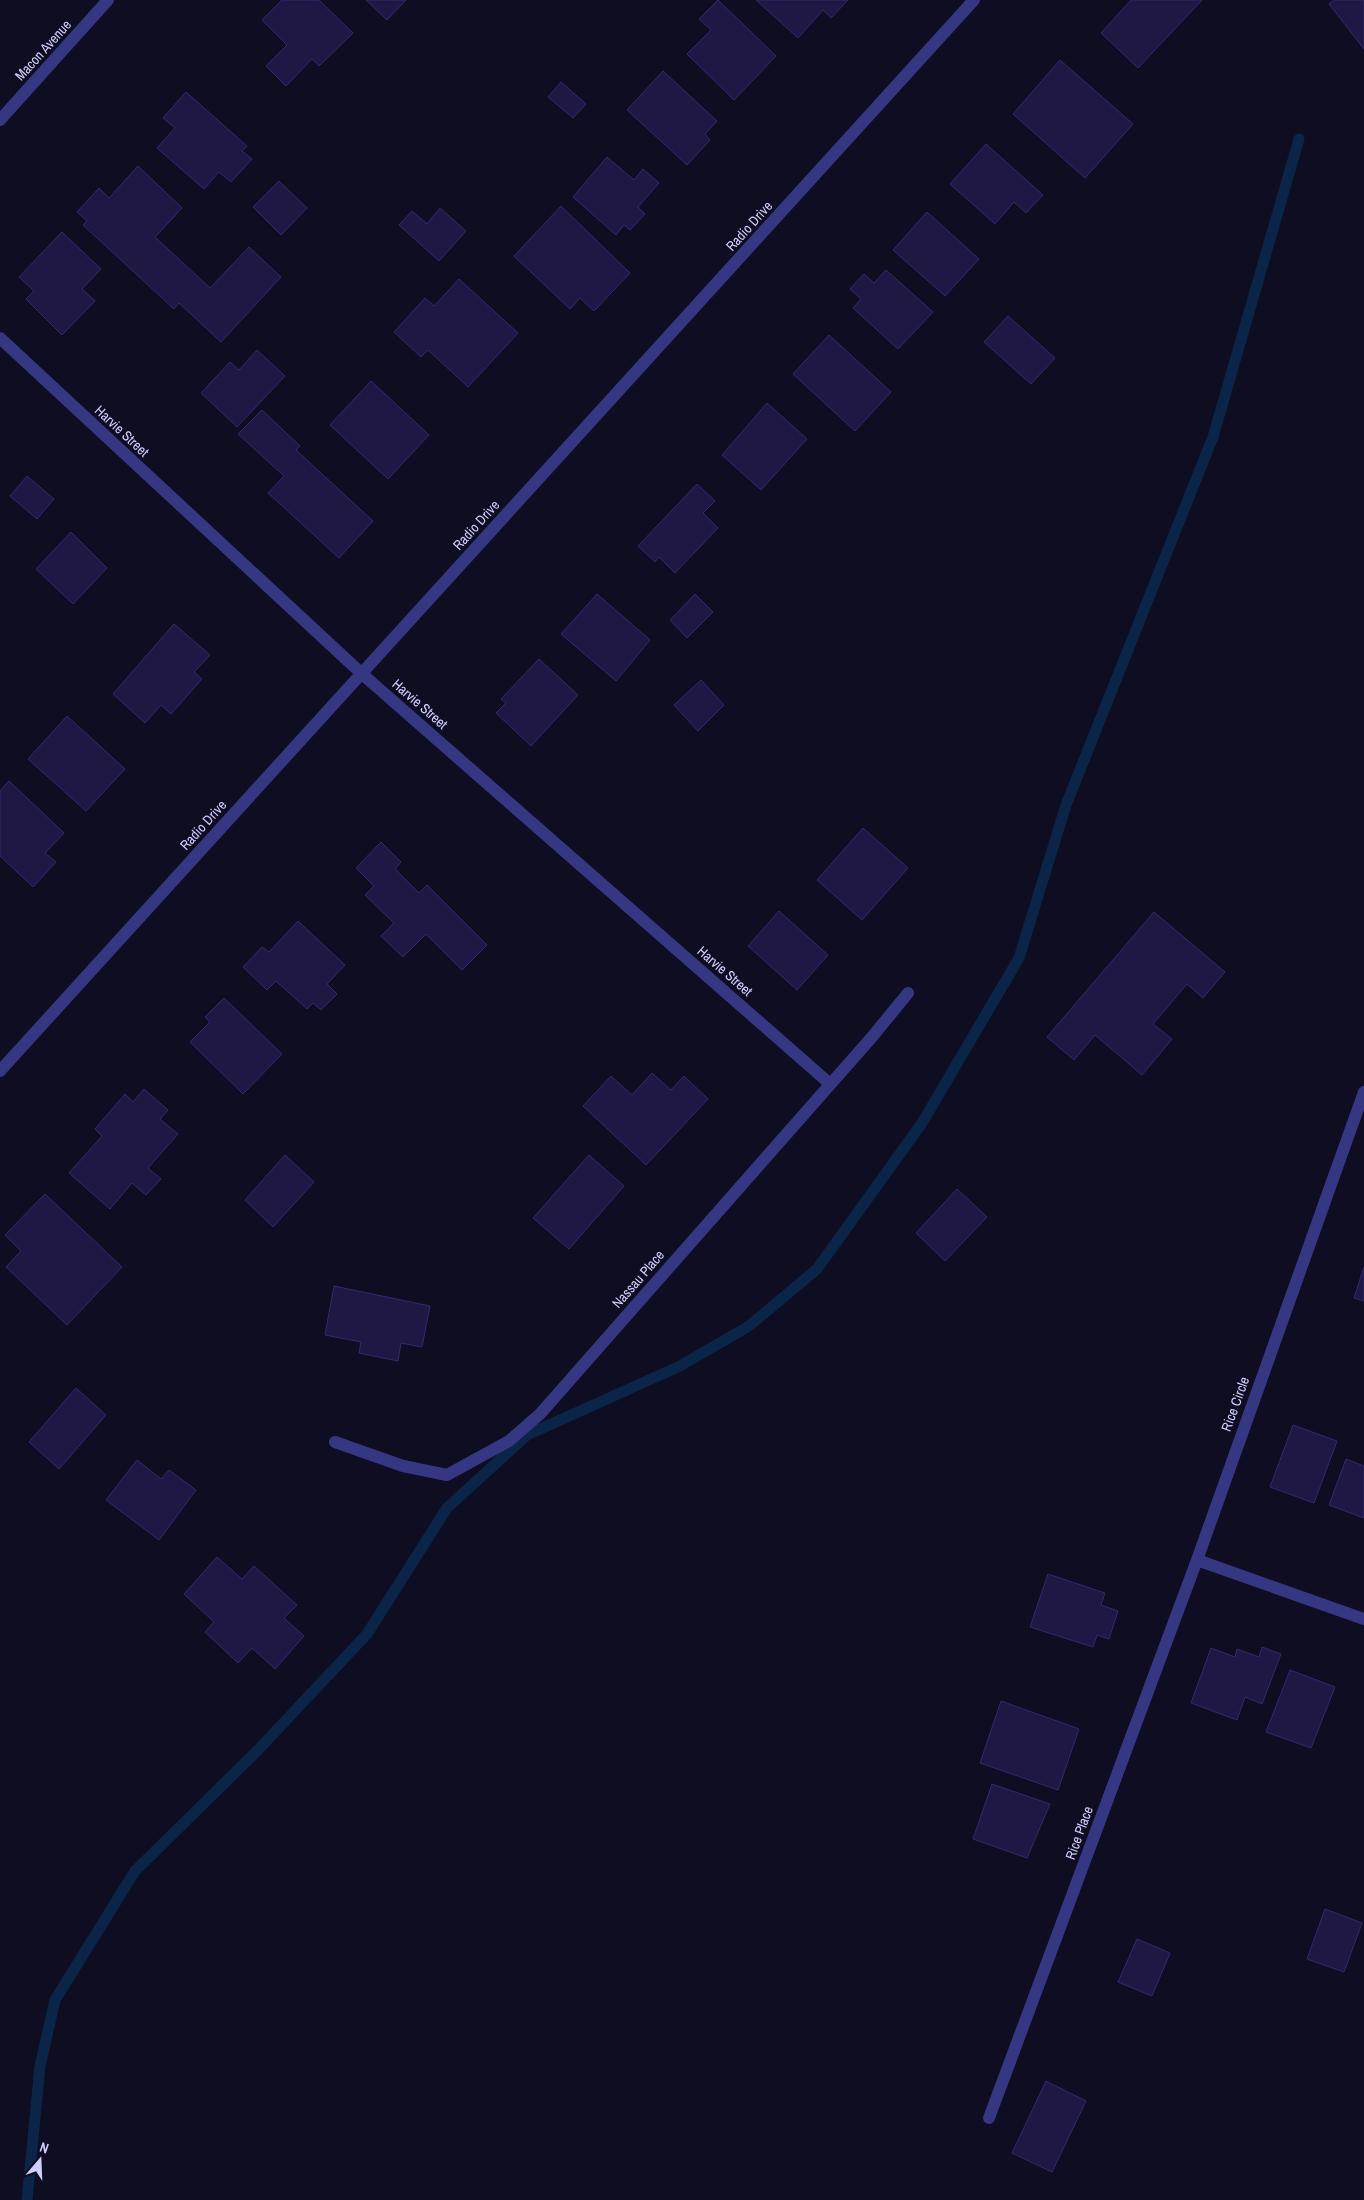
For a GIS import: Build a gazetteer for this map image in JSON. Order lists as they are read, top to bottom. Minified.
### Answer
{"streets":{"street":["Macon Avenue","Radio Drive","Harvie Street","Nassau Place","Rice Circle","Rice Place"]},"crossings":[["Radio Drive","Harvie Street"],["Harvie Street","Nassau Place"],["Rice Circle","Rice Place"]],"north":"top"}
